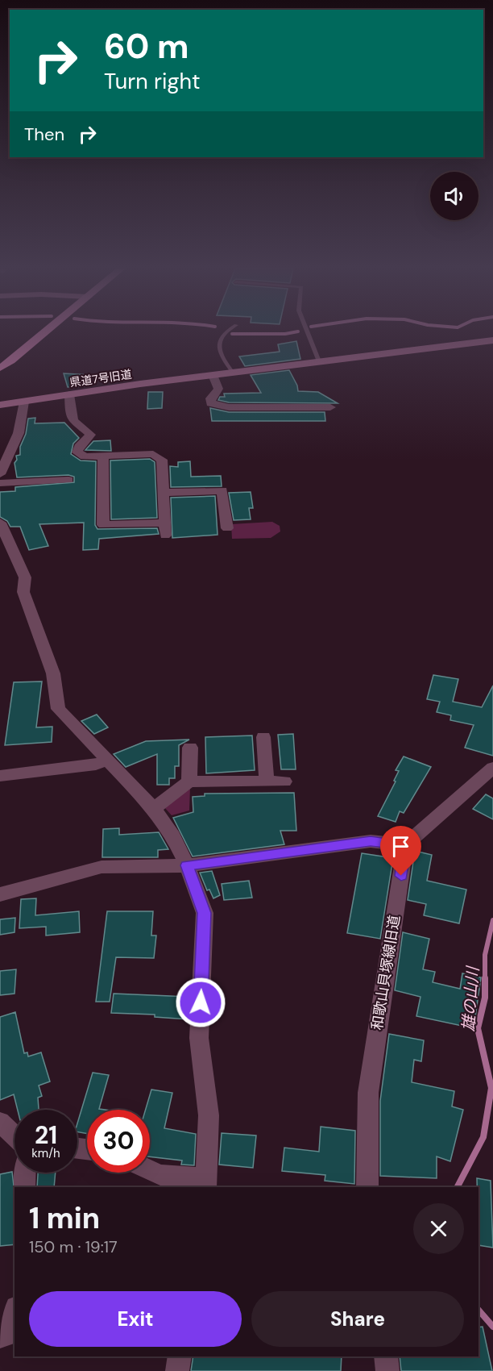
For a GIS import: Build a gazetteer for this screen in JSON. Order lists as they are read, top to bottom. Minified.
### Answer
{"streets":{"street":["県道7号旧道","和歌山貝塚線旧道"]},"water":["雄の山川"],"page":{"turn":["60 m","Turn right"],"then":"Then","speed":"21 km/h","limit":"30","heading":["1 min","150 m · 19:17"],"buttons":["Exit","Share"]}}
